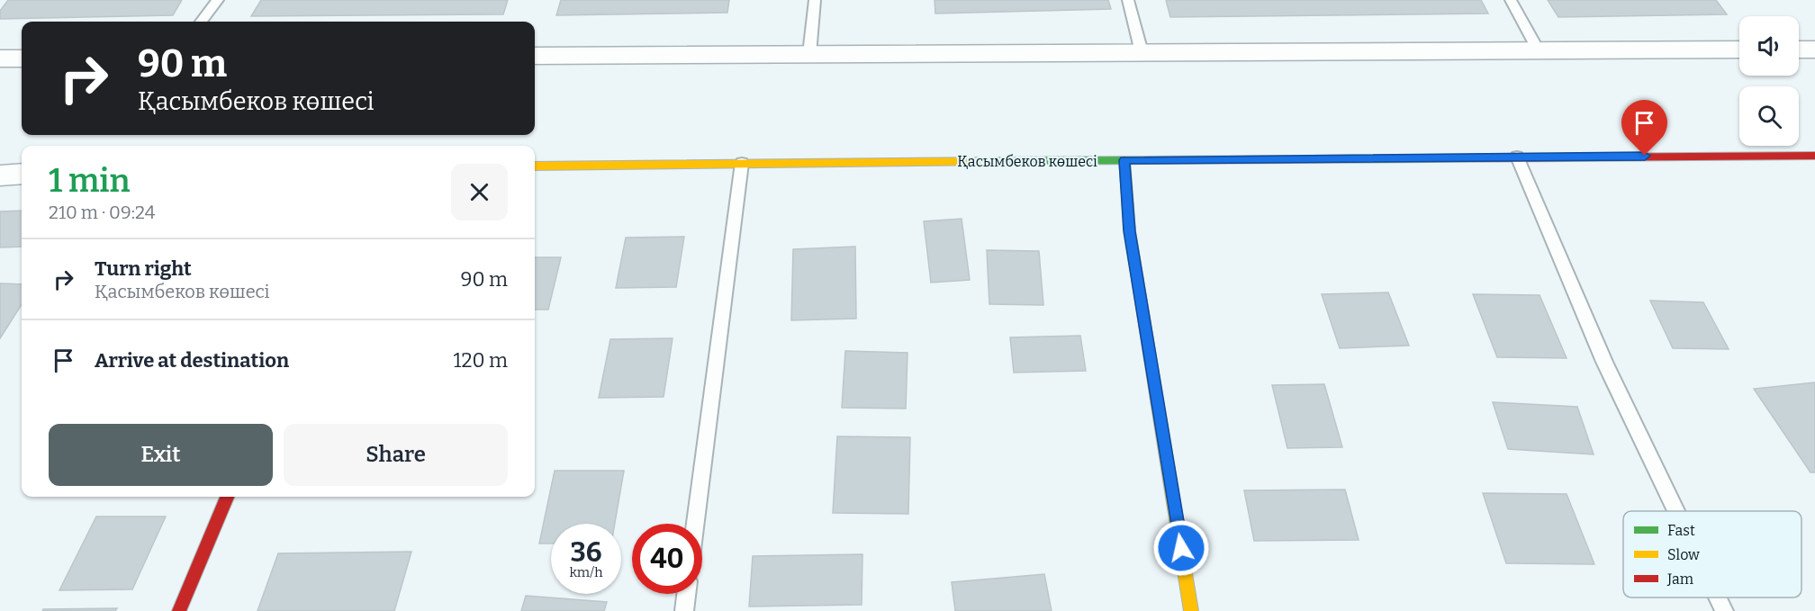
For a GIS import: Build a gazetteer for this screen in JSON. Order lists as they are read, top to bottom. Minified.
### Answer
{"streets":{"street":["Қасымбеков көшесі"]},"legend":["Fast","Slow","Jam"],"page":{"turn":["90 m","Қасымбеков көшесі"],"heading":["1 min","210 m · 09:24"],"list":[{"name":"Turn right","note":"Қасымбеков көшесі","value":"90 m"},{"name":"Arrive at destination","value":"120 m"}],"buttons":["Exit","Share"],"speed":"36 km/h","limit":"40"}}
